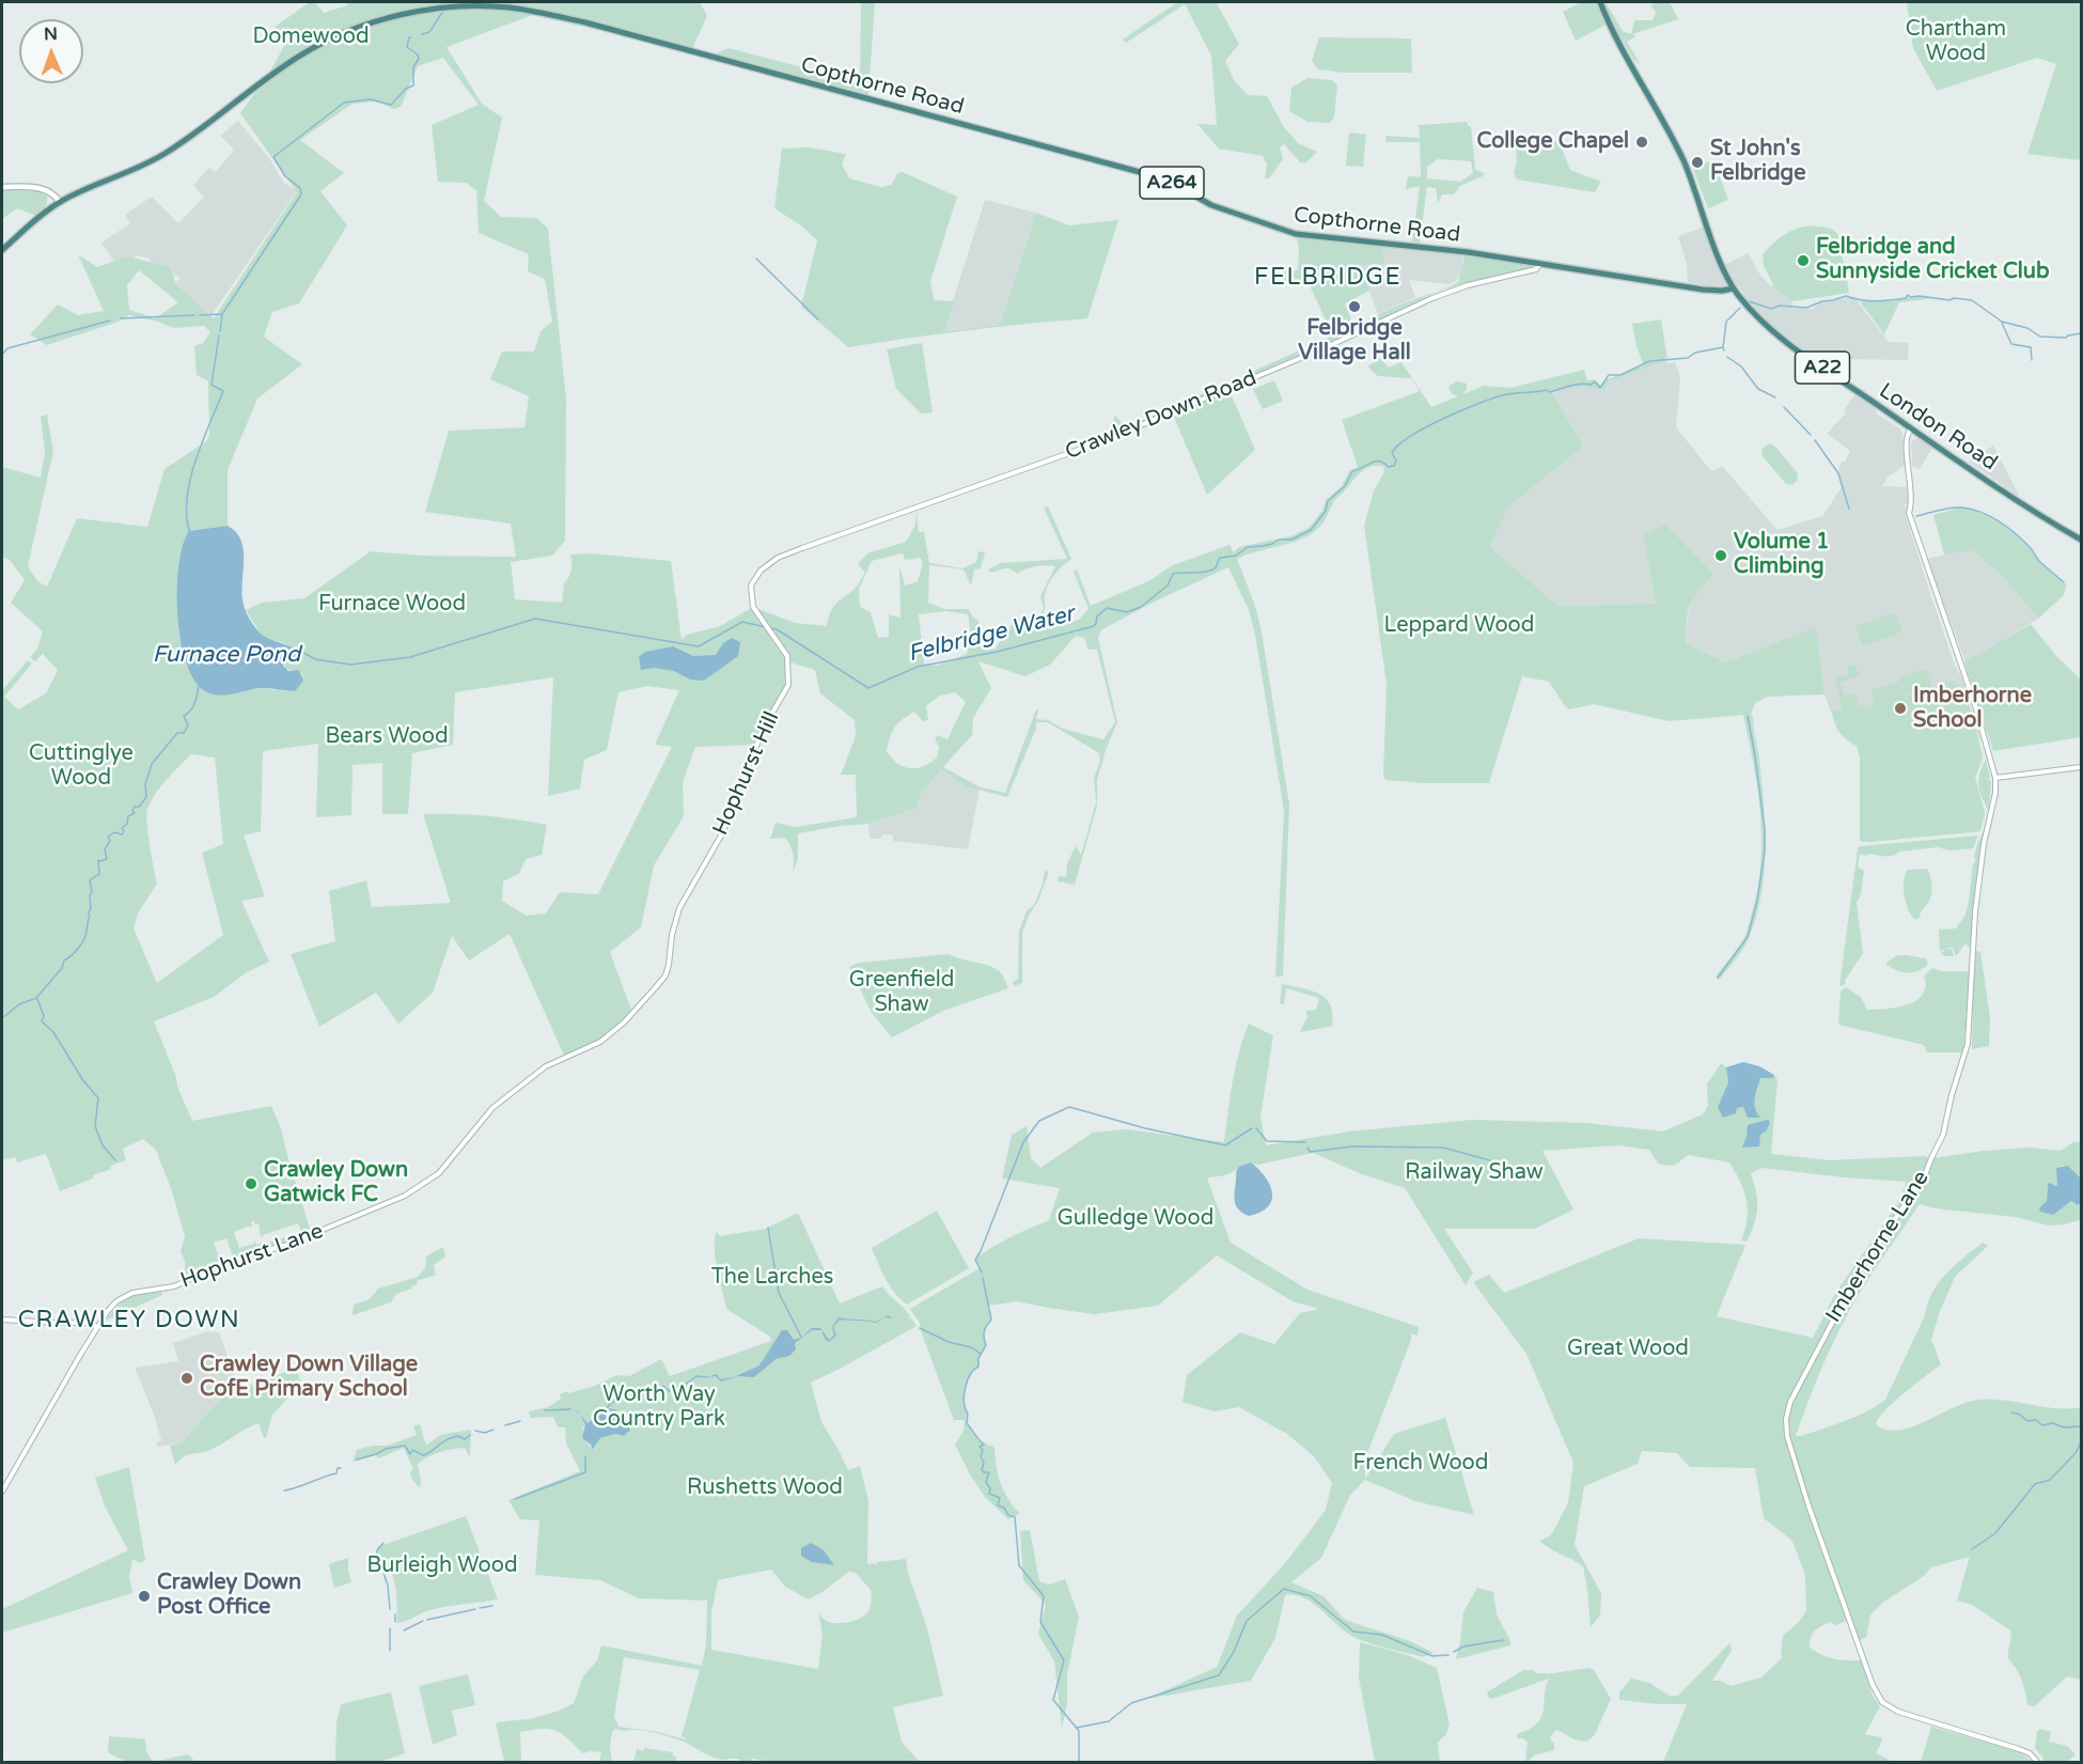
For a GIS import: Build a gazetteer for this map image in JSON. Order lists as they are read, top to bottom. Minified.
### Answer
{"streets":{"highway":["Copthorne Road","A264","A22","London Road"],"street":["Crawley Down Road","Hophurst Hill","Imberhorne Lane","Hophurst Lane"]},"crossings":[["Copthorne Road","A264"],["Copthorne Road","Crawley Down Road"],["Copthorne Road","London Road"],["Crawley Down Road","Hophurst Hill"],["London Road","Imberhorne Lane"],["Hophurst Hill","Hophurst Lane"]],"districts":["FELBRIDGE","CRAWLEY DOWN"],"water":["Felbridge Water","Furnace Pond"],"parks":["Chartham Wood","Domewood","Furnace Wood","Leppard Wood","Bears Wood","Cuttinglye Wood","Greenfield Shaw","Railway Shaw","Gulledge Wood","The Larches","Great Wood","Worth Way Country Park","French Wood","Rushetts Wood","Burleigh Wood"],"places":["College Chapel","St John's Felbridge","Felbridge and Sunnyside Cricket Club","Felbridge Village Hall","Volume 1 Climbing","Imberhorne School","Crawley Down Gatwick FC","Crawley Down Village CofE Primary School","Crawley Down Post Office"],"north":"top"}
